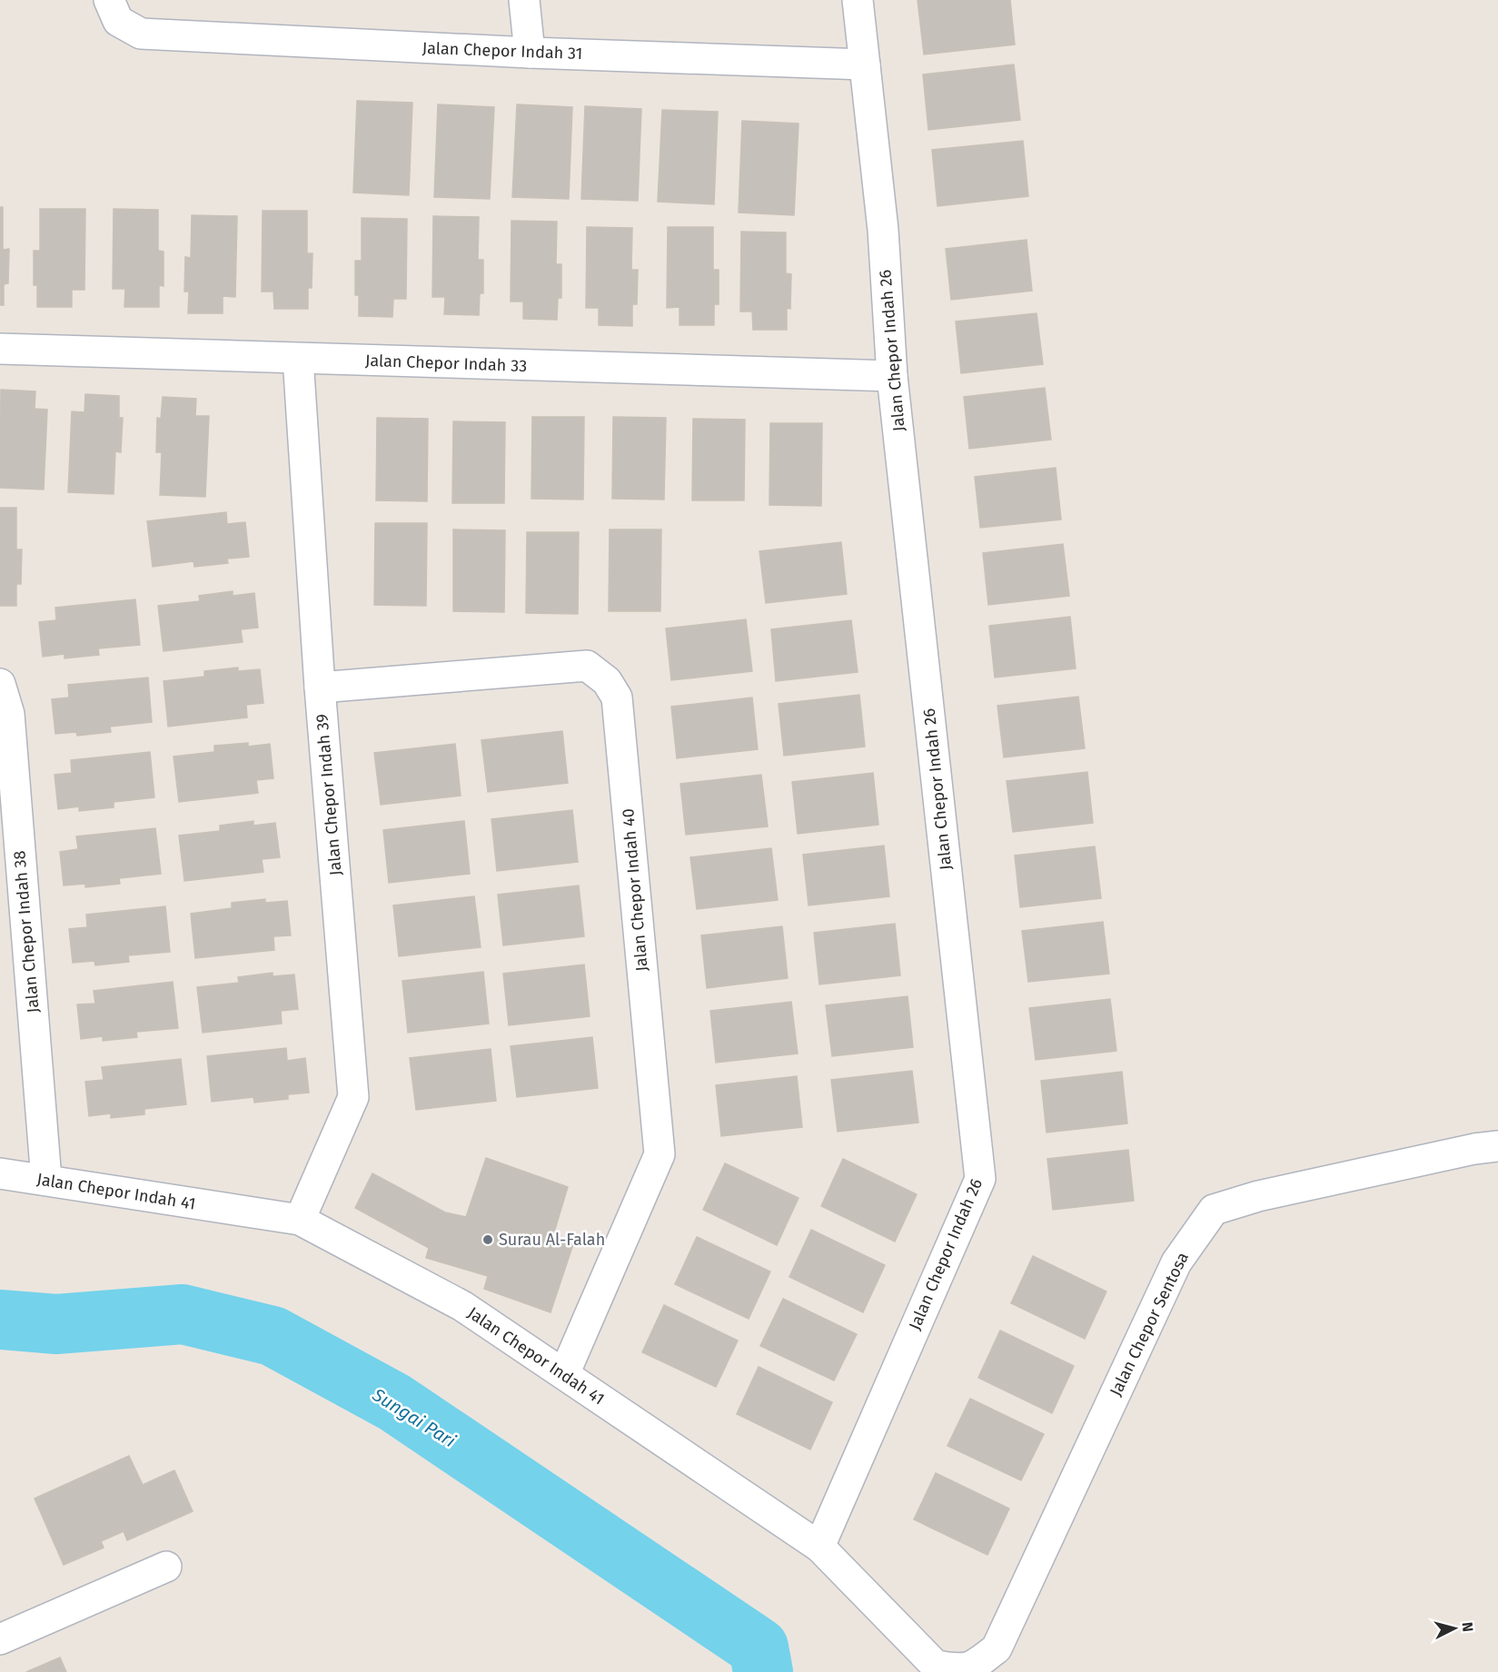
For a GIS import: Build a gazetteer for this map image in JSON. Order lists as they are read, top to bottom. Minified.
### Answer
{"streets":{"street":["Jalan Chepor Indah 31","Jalan Chepor Indah 26","Jalan Chepor Indah 33","Jalan Chepor Indah 39","Jalan Chepor Indah 40","Jalan Chepor Indah 38","Jalan Chepor Indah 41","Jalan Chepor Sentosa"]},"crossings":[["Jalan Chepor Indah 31","Jalan Chepor Indah 26"],["Jalan Chepor Indah 26","Jalan Chepor Indah 33"],["Jalan Chepor Indah 26","Jalan Chepor Indah 41"],["Jalan Chepor Indah 33","Jalan Chepor Indah 39"],["Jalan Chepor Indah 39","Jalan Chepor Indah 40"],["Jalan Chepor Indah 39","Jalan Chepor Indah 41"],["Jalan Chepor Indah 40","Jalan Chepor Indah 41"],["Jalan Chepor Indah 38","Jalan Chepor Indah 41"],["Jalan Chepor Indah 41","Jalan Chepor Sentosa"]],"water":["Sungai Pari"],"places":["Surau Al-Falah"],"north":"right"}
